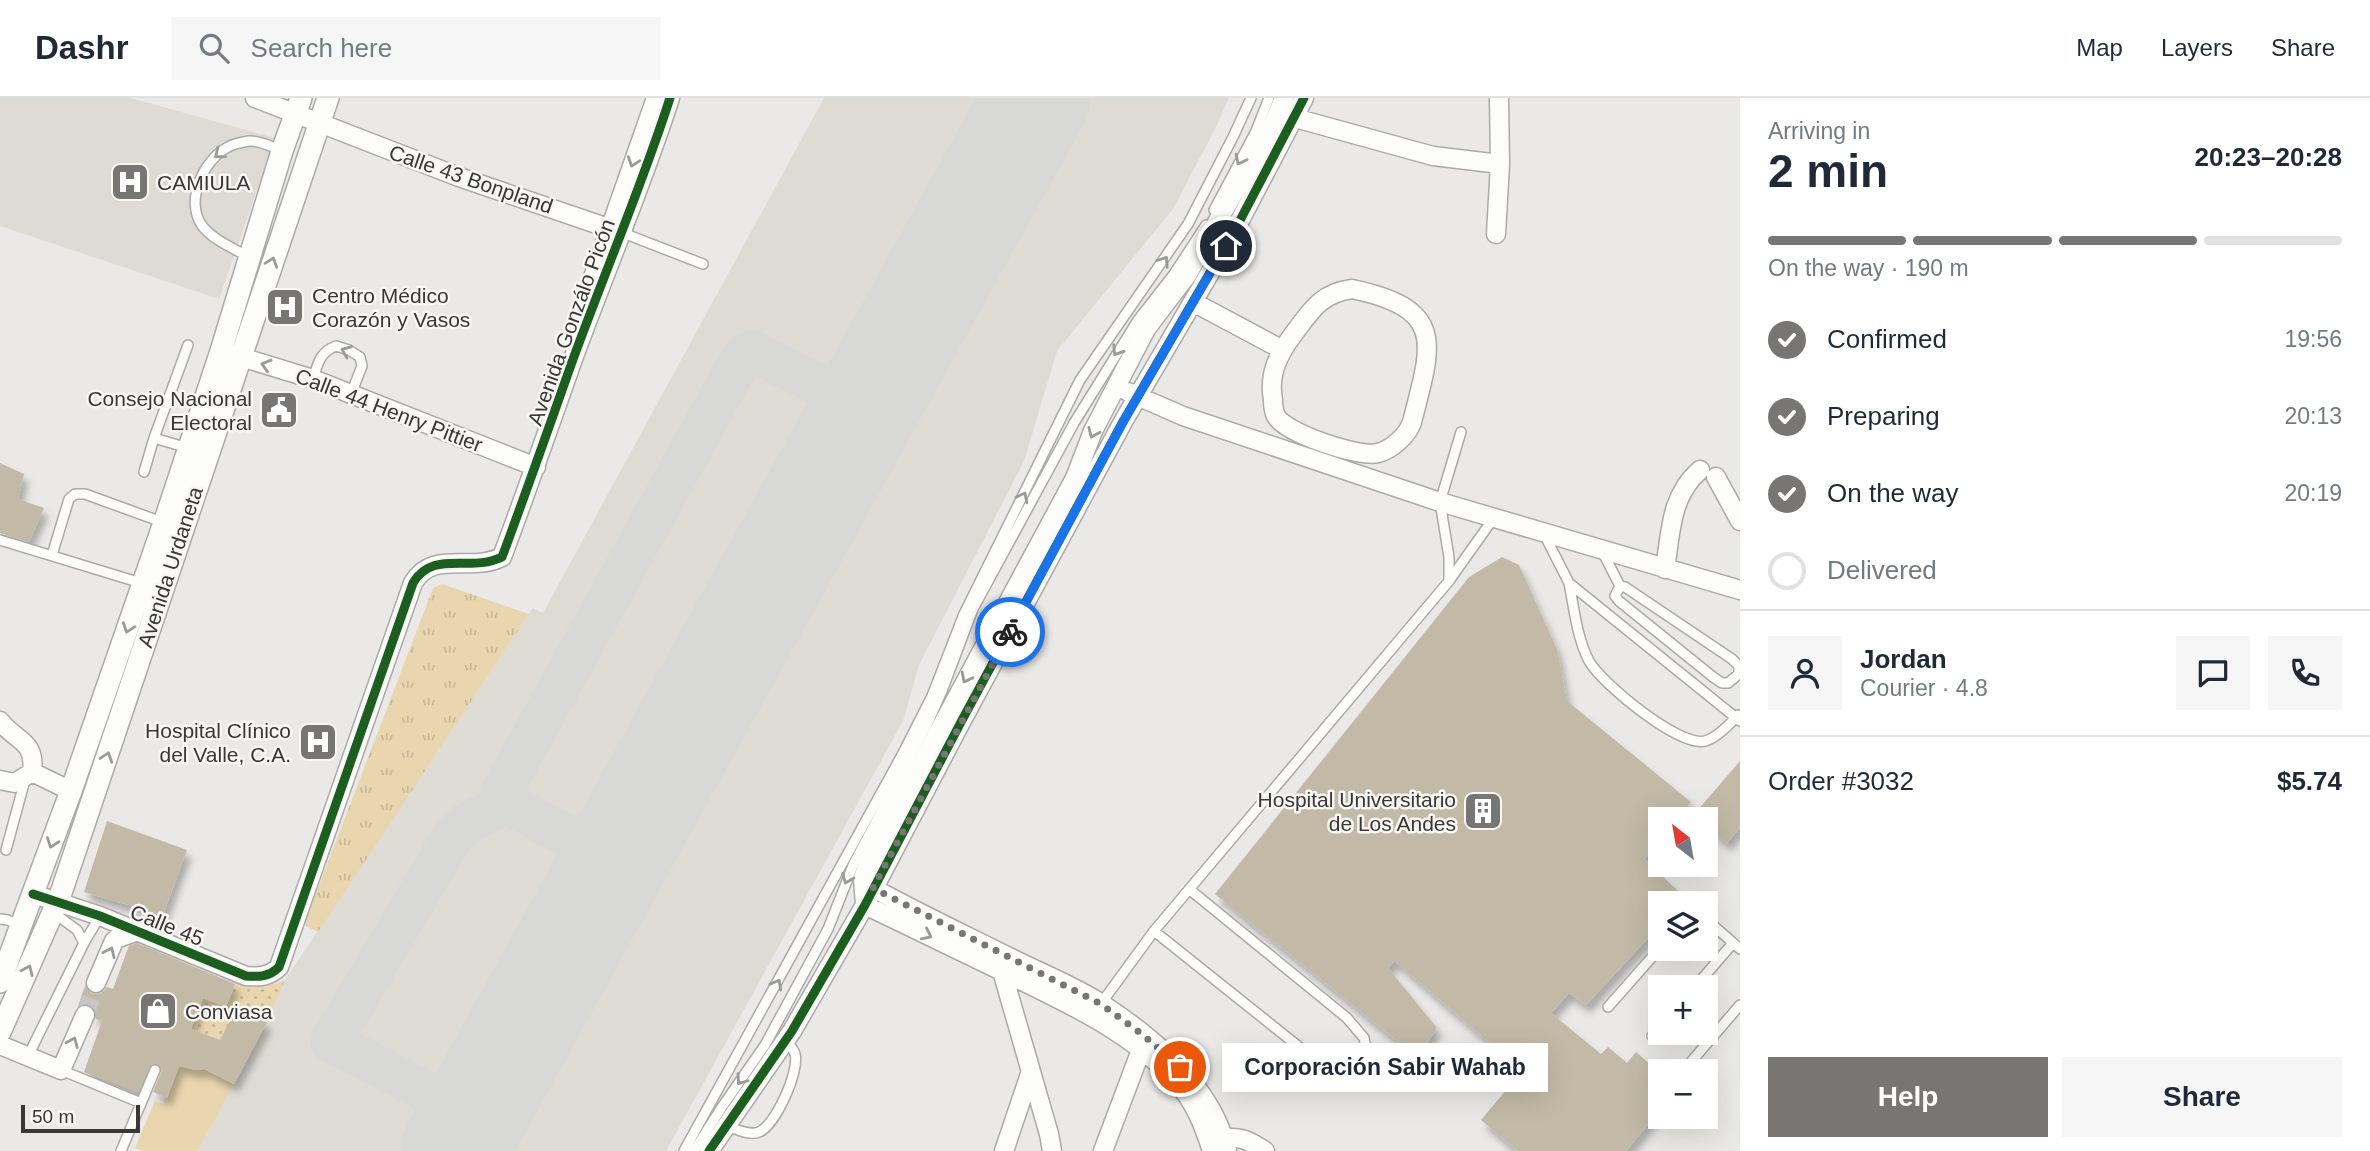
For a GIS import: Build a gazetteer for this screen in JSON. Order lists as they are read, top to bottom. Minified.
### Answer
{"streets":{"street":["Calle 43 Bonpland","Avenida Gonzálo Picón","Calle 44 Henry Pittier","Avenida Urdaneta","Calle 45"]},"crossings":[["Calle 43 Bonpland","Avenida Gonzálo Picón"],["Calle 43 Bonpland","Avenida Urdaneta"],["Avenida Gonzálo Picón","Calle 44 Henry Pittier"],["Avenida Gonzálo Picón","Calle 45"],["Calle 44 Henry Pittier","Avenida Urdaneta"],["Avenida Urdaneta","Calle 45"]],"places":{"hospital":["CAMIULA","Centro Médico Corazón y Vasos","Hospital Clínico del Valle, C.A."],"public building":["Consejo Nacional Electoral"],"building":["Hospital Universitario de Los Andes"],"shop":["Conviasa"],"other":["Corporación Sabir Wahab"]},"scale_bar":"50 m","north":"top left","page":{"header":"Dashr","search":"Search here","nav":["Map","Layers","Share"],"heading":["2 min","Arriving in","20:23–20:28"],"panel":["Jordan","Courier · 4.8","Order #3032","$5.74"],"bar":"On the way · 190 m","list":[["Confirmed","19:56"],["Preparing","20:13"],["On the way","20:19"],"Delivered"],"map_buttons":["+","−"],"bubble":"Corporación Sabir Wahab","buttons":["Help","Share"],"scale":"50 m"}}
